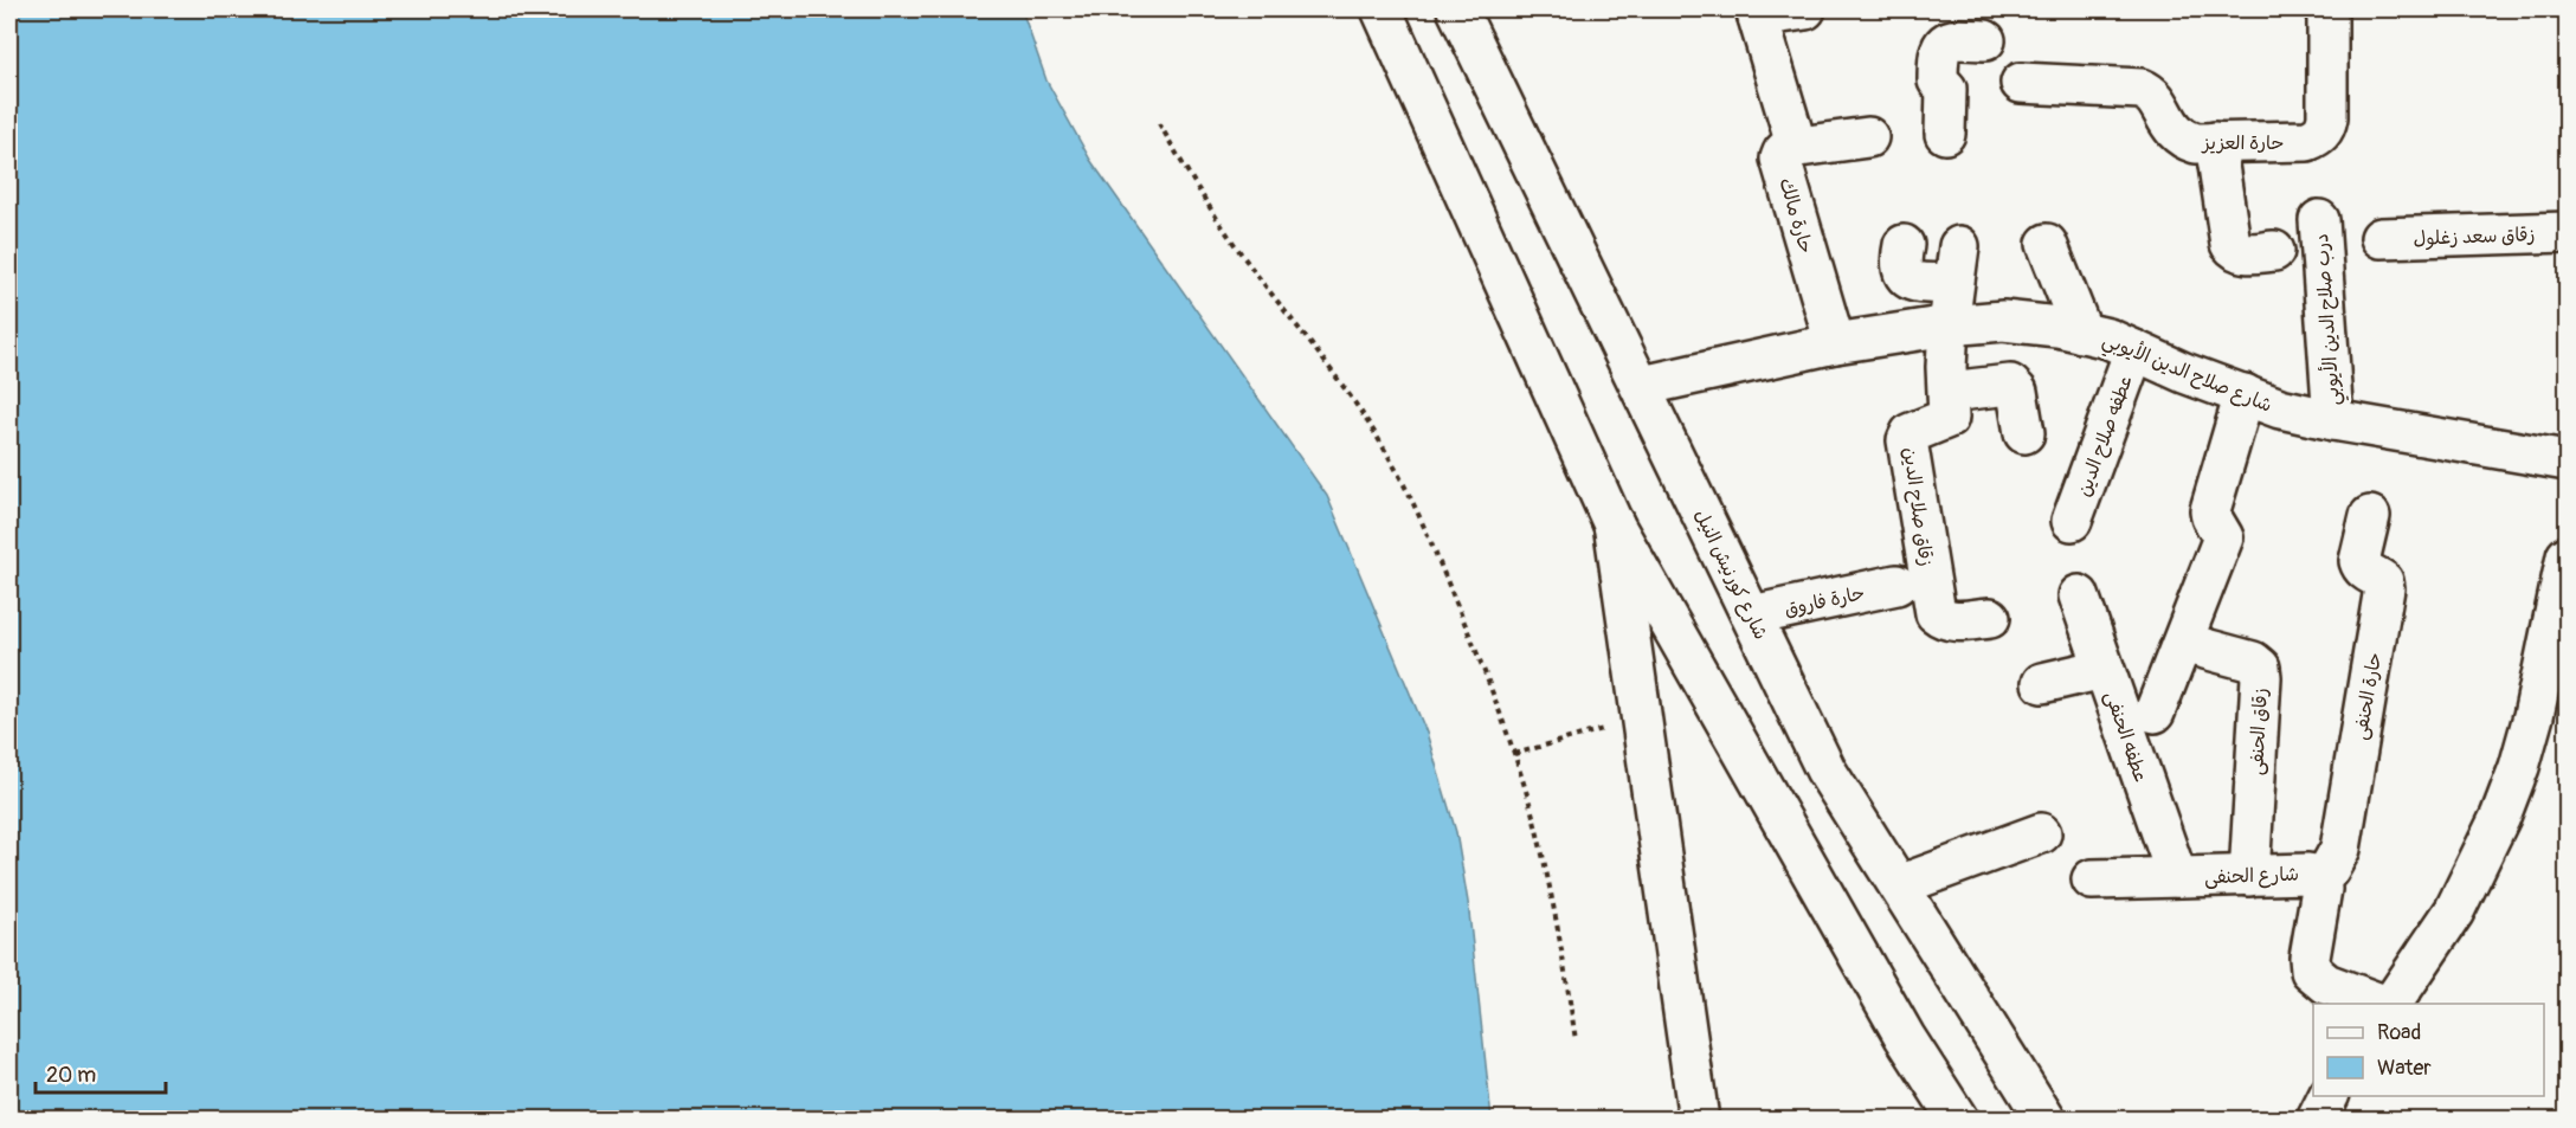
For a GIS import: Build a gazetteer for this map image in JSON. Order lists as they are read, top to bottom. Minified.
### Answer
{"streets":{"main road":["حارة العزيز","حارة مالك","زقاق سعد زغلول","درب صلاح الدين الأيوبي","شارع صلاح الدين الأيوبي","عطفه صلاح الدين","زقاق صلاح الدين","شارع كورنيش النيل","حارة فاروق","حارة الحنفى","زقاق الحنفى","عطفه الحنفى","شارع الحنفى"]},"crossings":[["حارة مالك","شارع صلاح الدين الأيوبي"],["درب صلاح الدين الأيوبي","شارع صلاح الدين الأيوبي"],["شارع صلاح الدين الأيوبي","عطفه صلاح الدين"],["شارع صلاح الدين الأيوبي","زقاق صلاح الدين"],["شارع صلاح الدين الأيوبي","شارع كورنيش النيل"],["شارع كورنيش النيل","حارة فاروق"],["حارة الحنفى","شارع الحنفى"],["زقاق الحنفى","شارع الحنفى"],["عطفه الحنفى","شارع الحنفى"]],"legend":["Road","Water"],"scale_bar":"20 m"}
